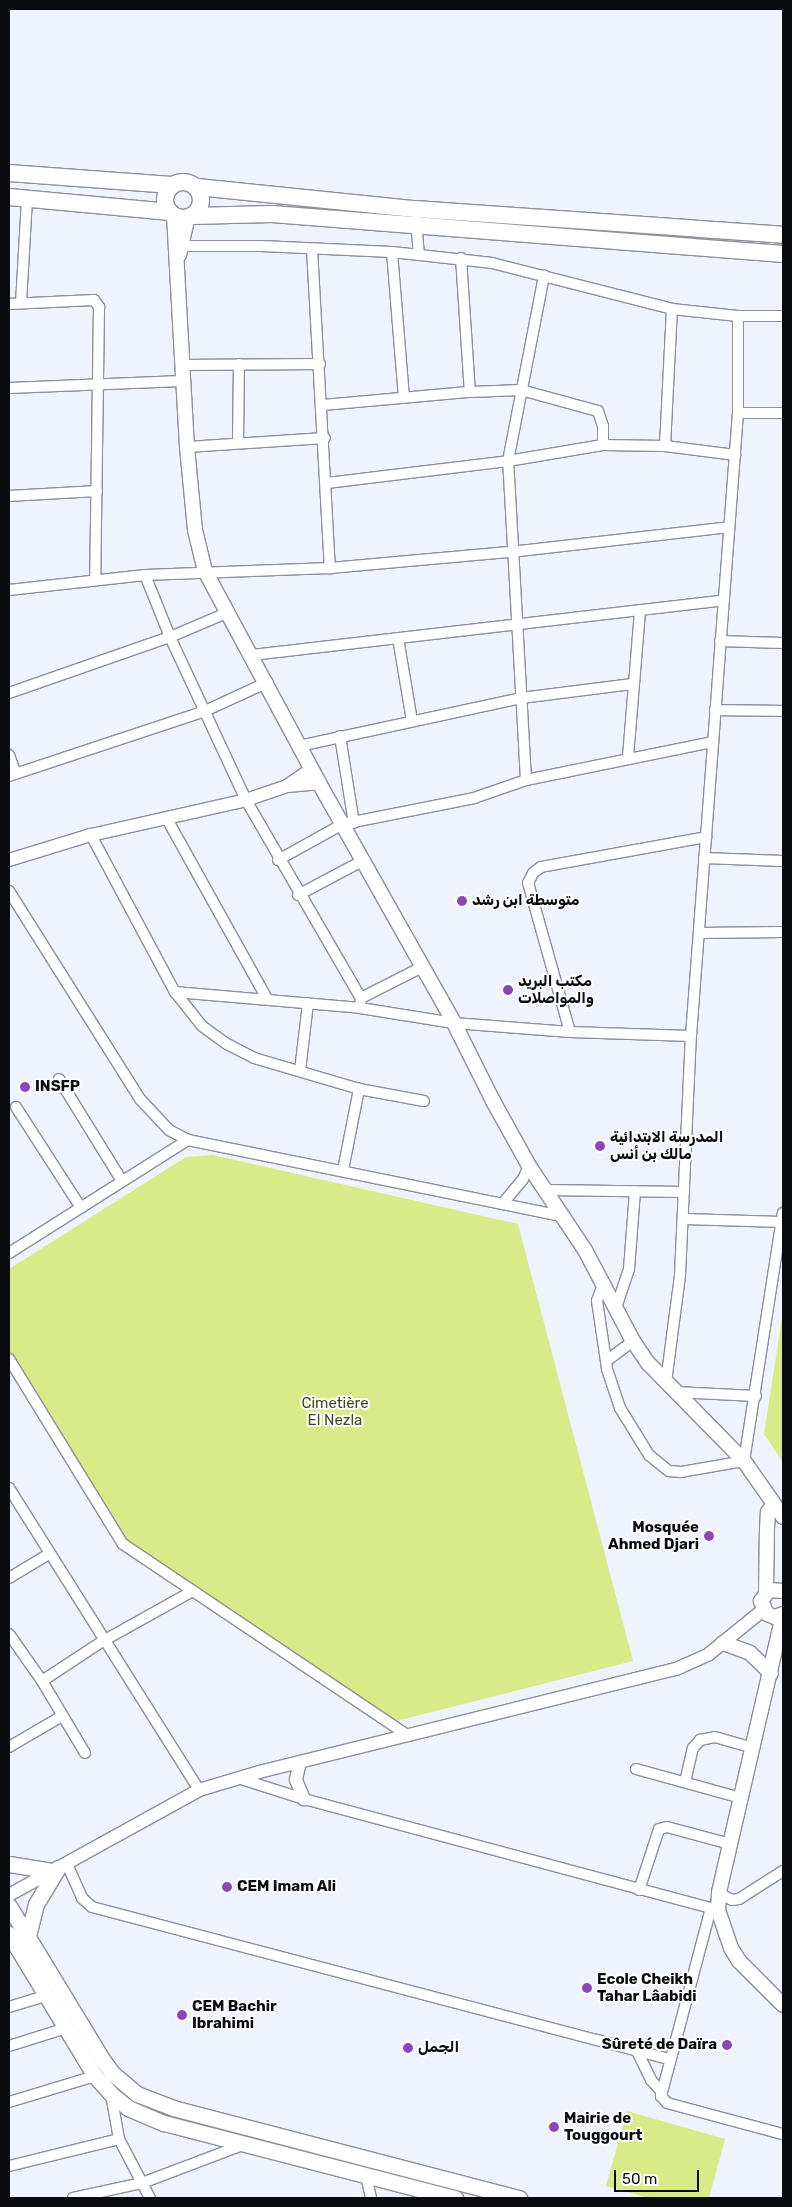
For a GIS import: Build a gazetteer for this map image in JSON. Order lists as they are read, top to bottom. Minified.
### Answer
{"parks":["Cimetière El Nezla"],"places":["متوسطة ابن رشد","مكتب البريد والمواصلات","INSFP","المدرسة الابتدائية مالك بن أنس","Mosquée Ahmed Djari","CEM Imam Ali","Ecole Cheikh Tahar Lâabidi","CEM Bachir Ibrahimi","Sûreté de Daïra","الجمل","Mairie de Touggourt"],"scale_bar":"50 m"}
